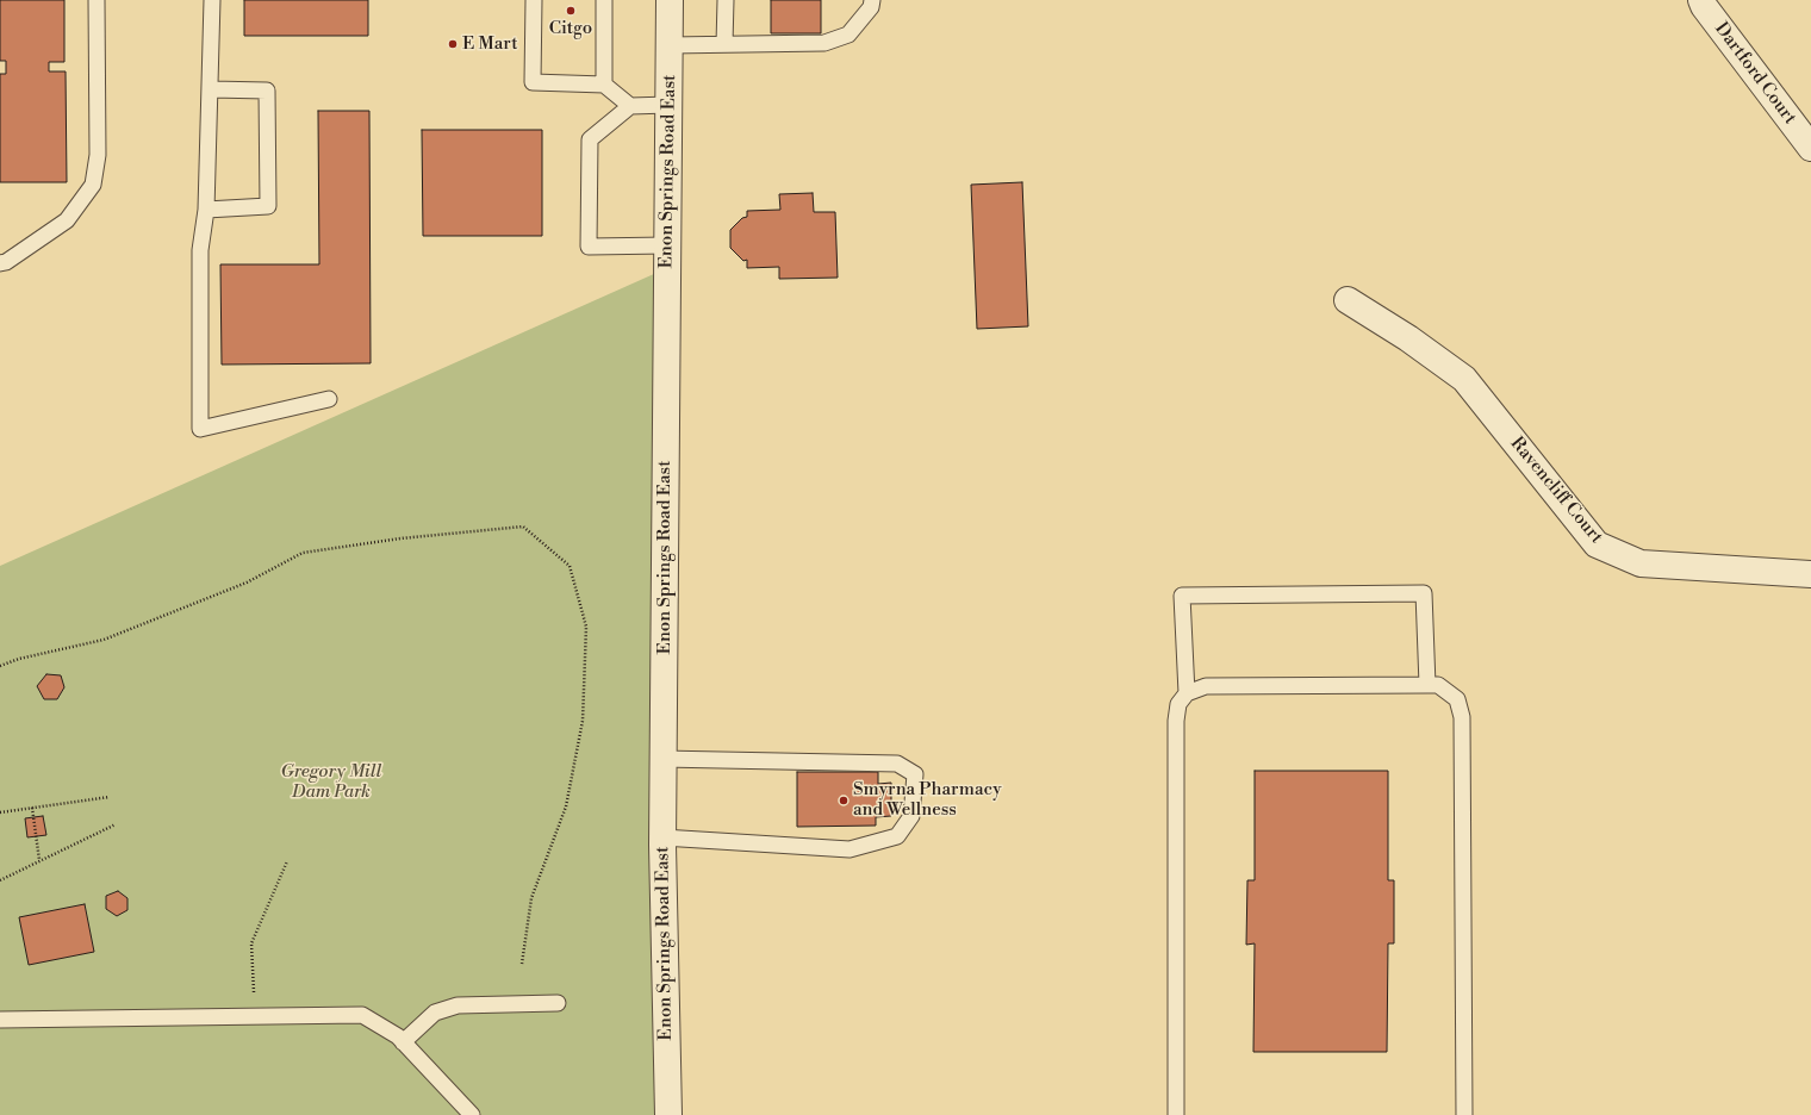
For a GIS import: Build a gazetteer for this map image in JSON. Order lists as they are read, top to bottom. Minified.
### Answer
{"streets":{"street":["Dartford Court","Enon Springs Road East","Ravencliff Court"]},"parks":["Gregory Mill Dam Park"],"places":["Citgo","E Mart","Smyrna Pharmacy and Wellness"]}
